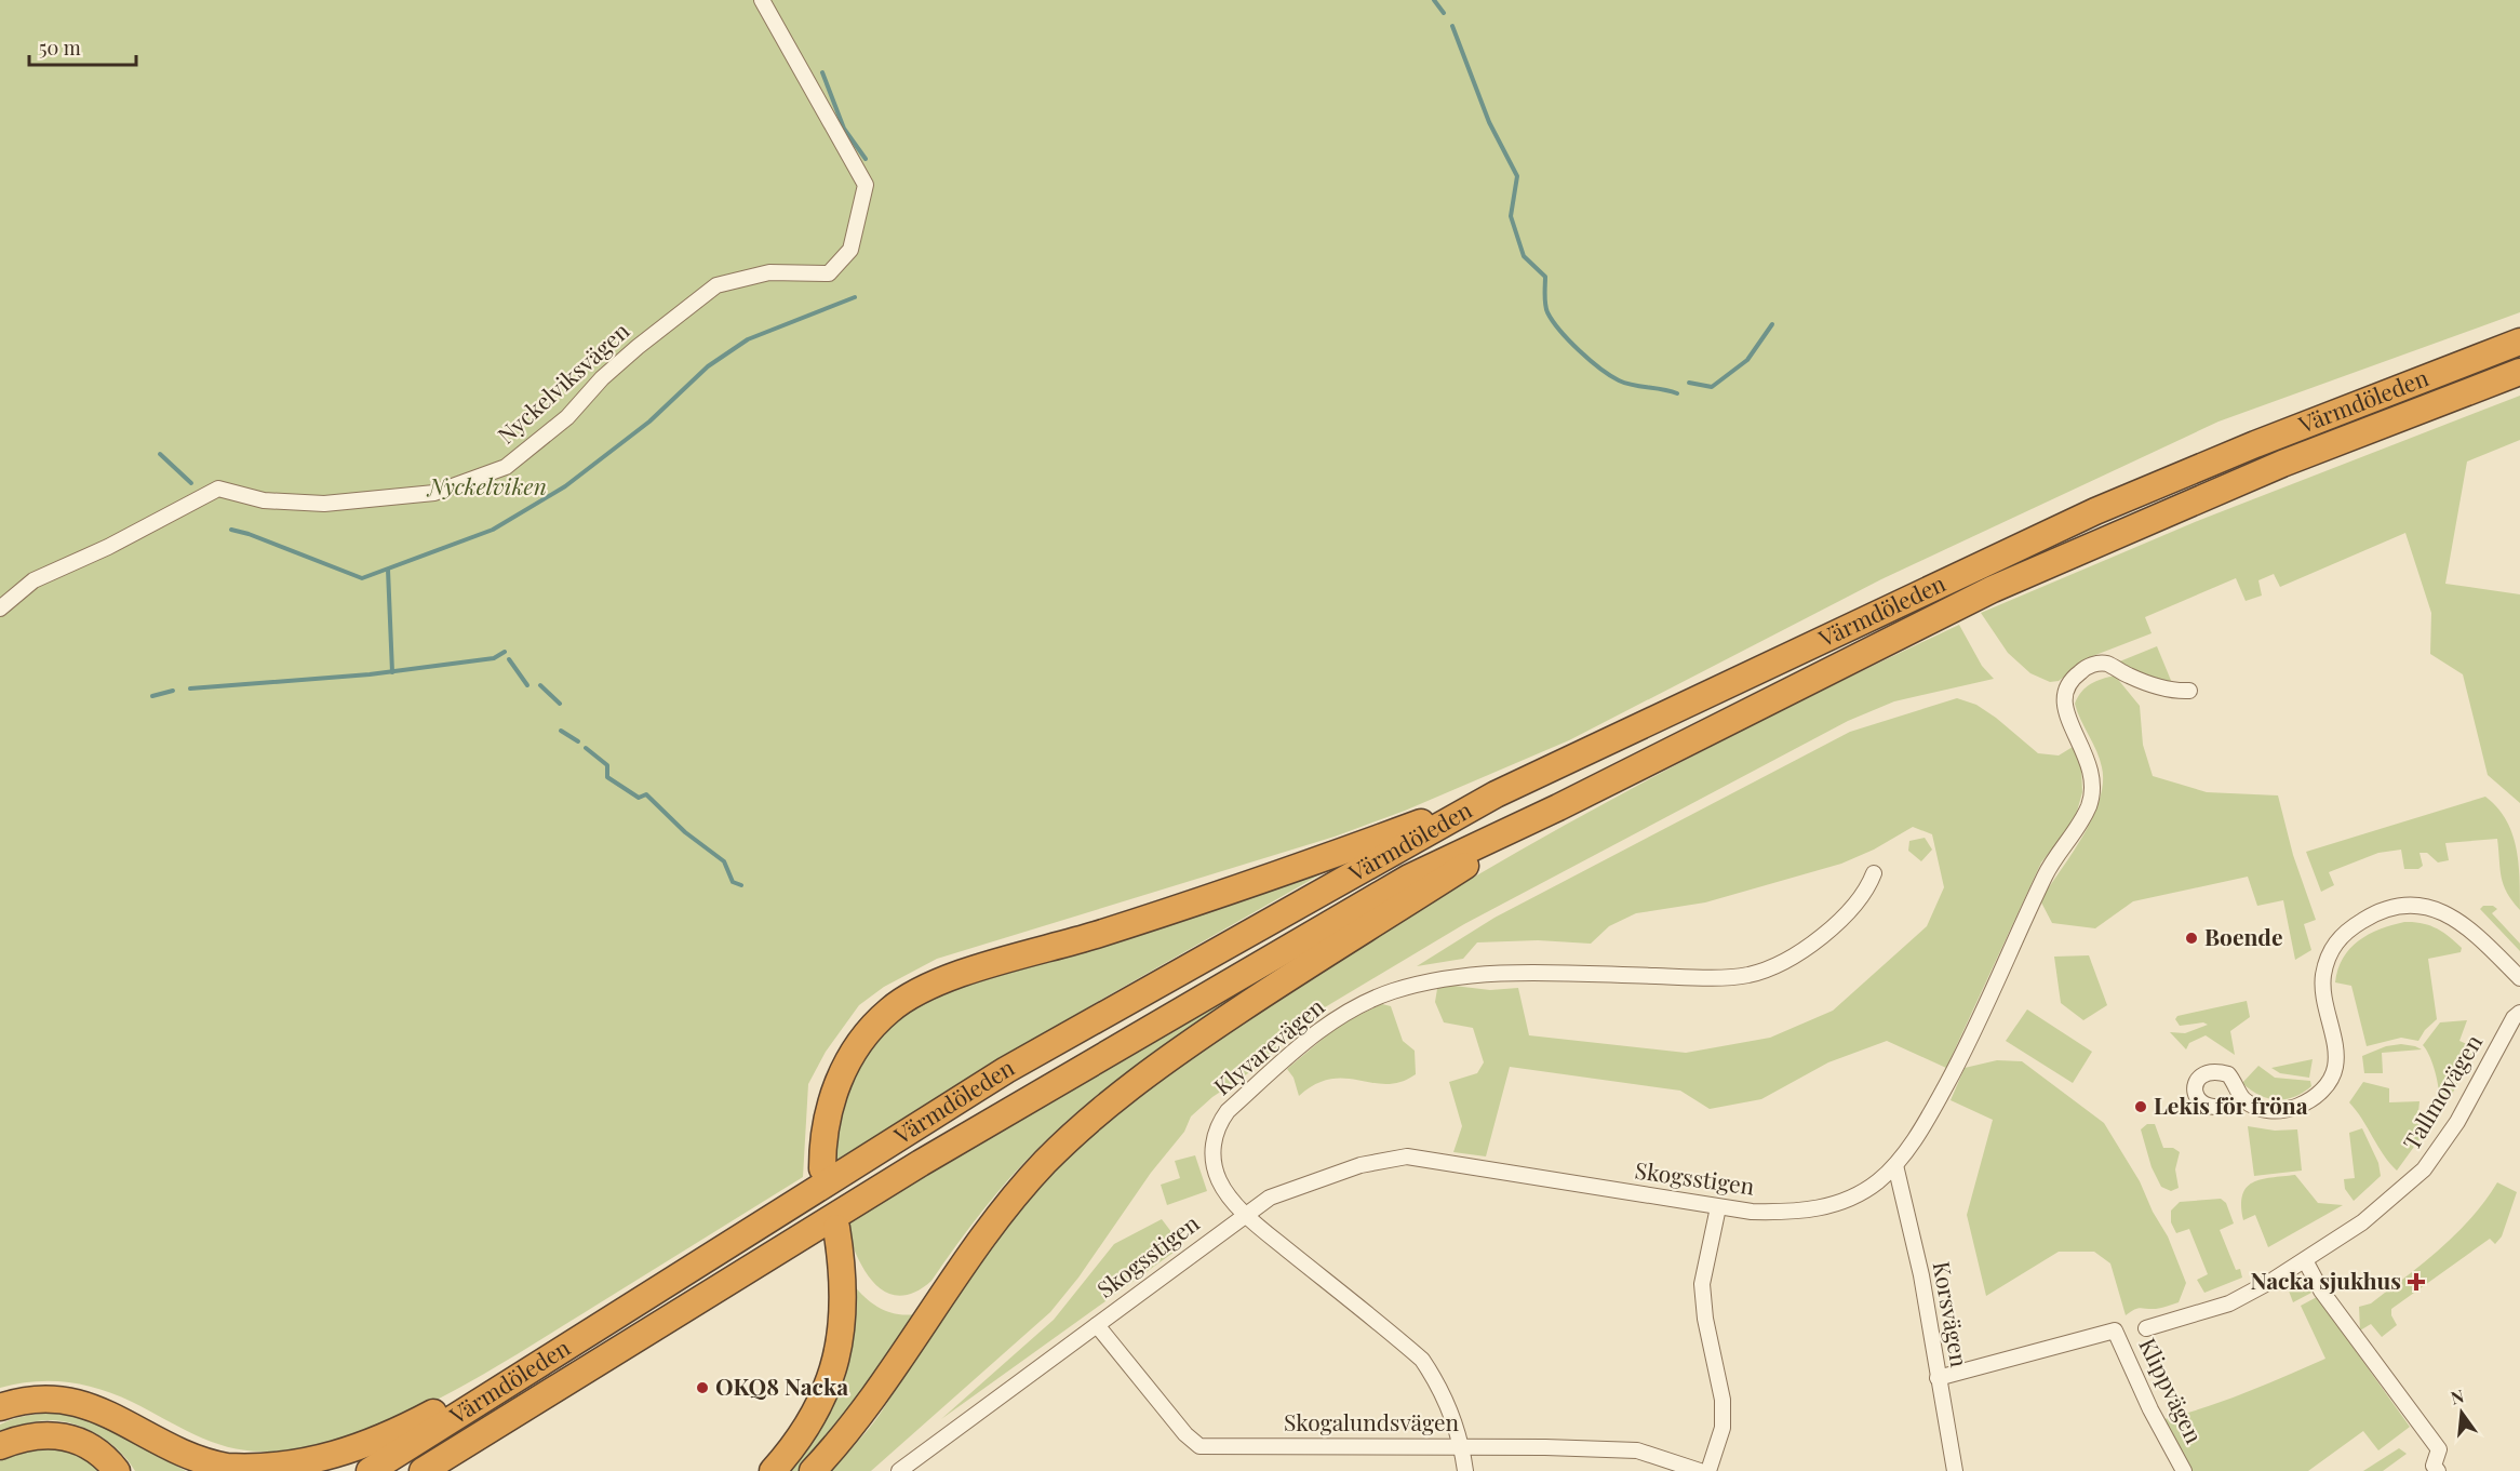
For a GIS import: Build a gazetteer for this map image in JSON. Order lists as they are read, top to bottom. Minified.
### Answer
{"streets":{"highway":["Värmdöleden"],"street":["Nyckelviksvägen","Klyvarevägen","Tallmovägen","Skogsstigen","Korsvägen","Klippvägen","Skogalundsvägen"]},"crossings":[["Klyvarevägen","Skogsstigen"],["Klyvarevägen","Skogalundsvägen"],["Skogsstigen","Korsvägen"],["Skogsstigen","Skogalundsvägen"],["Korsvägen","Klippvägen"]],"parks":["Nyckelviken"],"places":{"other":["Boende","Lekis för fröna","OKQ8 Nacka"],"health":["Nacka sjukhus"]},"scale_bar":"50 m","north":"top"}
